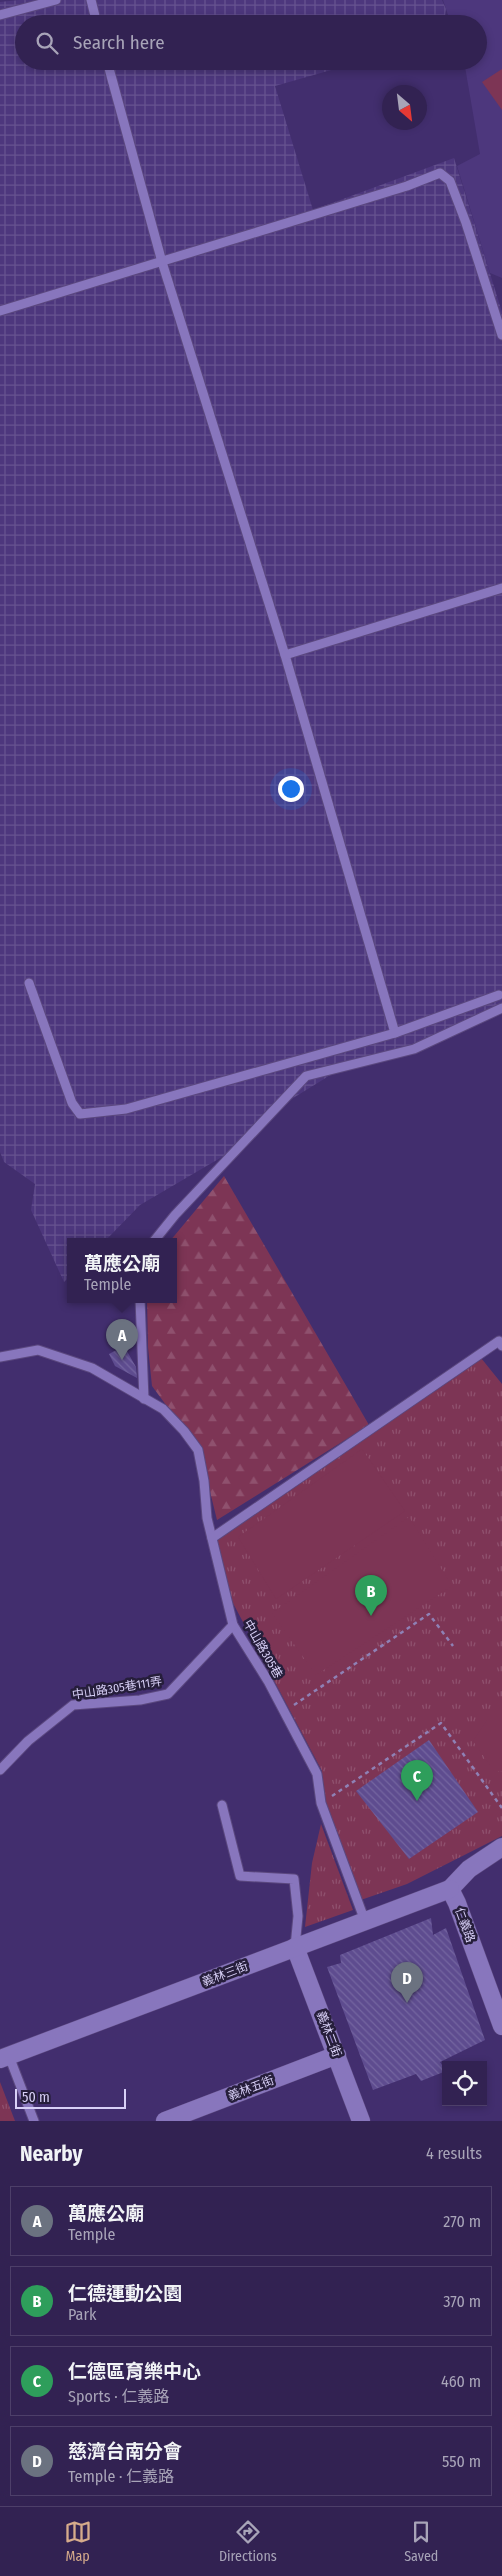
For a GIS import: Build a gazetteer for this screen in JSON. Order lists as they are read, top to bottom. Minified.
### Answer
{"streets":{"street":["仁義路","義林三街","義林二街","義林五街"],"lane":["中山路305巷","中山路305巷111弄"]},"crossings":[["中山路305巷","中山路305巷111弄"],["中山路305巷","義林三街"],["仁義路","義林三街"],["義林三街","義林二街"],["義林二街","義林五街"]],"scale_bar":"50 m","north":"bottom right","page":{"search":"Search here","popup":["萬應公廟","Temple"],"pins":["A","B","C","D"],"scale":"50 m","heading":["Nearby","4 results"],"list":[{"mark":"A","name":"萬應公廟","note":"Temple","value":"270 m"},{"mark":"B","name":"仁德運動公園","note":"Park","value":"370 m"},{"mark":"C","name":"仁德區育樂中心","note":"Sports · 仁義路","value":"460 m"},{"mark":"D","name":"慈濟台南分會","note":"Temple · 仁義路","value":"550 m"}],"nav":["Map","Directions","Saved"]}}
